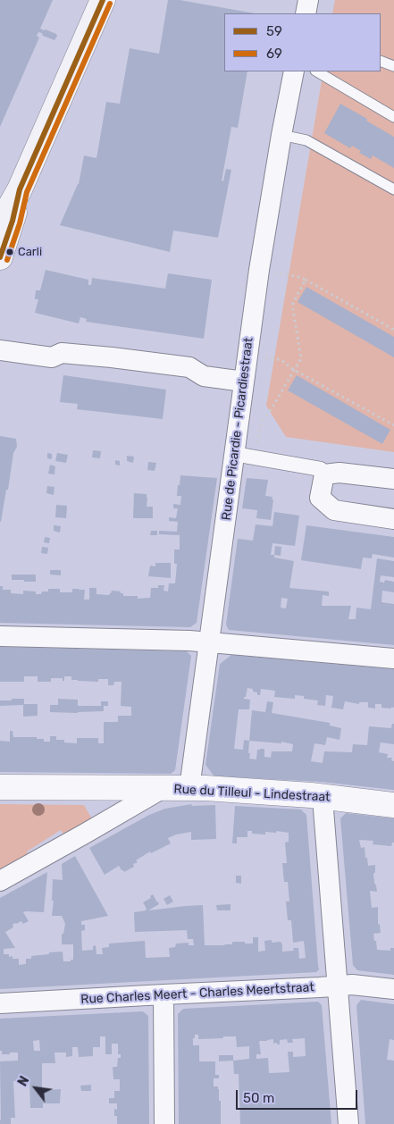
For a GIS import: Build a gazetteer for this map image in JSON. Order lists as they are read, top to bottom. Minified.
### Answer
{"streets":{"street":["Rue de Picardie - Picardiestraat","Rue du Tilleul - Lindestraat","Rue Charles Meert - Charles Meertstraat"]},"crossings":[["Rue de Picardie - Picardiestraat","Rue du Tilleul - Lindestraat"]],"places":["Carli"],"lines":["transit line 59","transit line 69"],"legend":["59","69"],"scale_bar":"50 m","north":"top left"}
